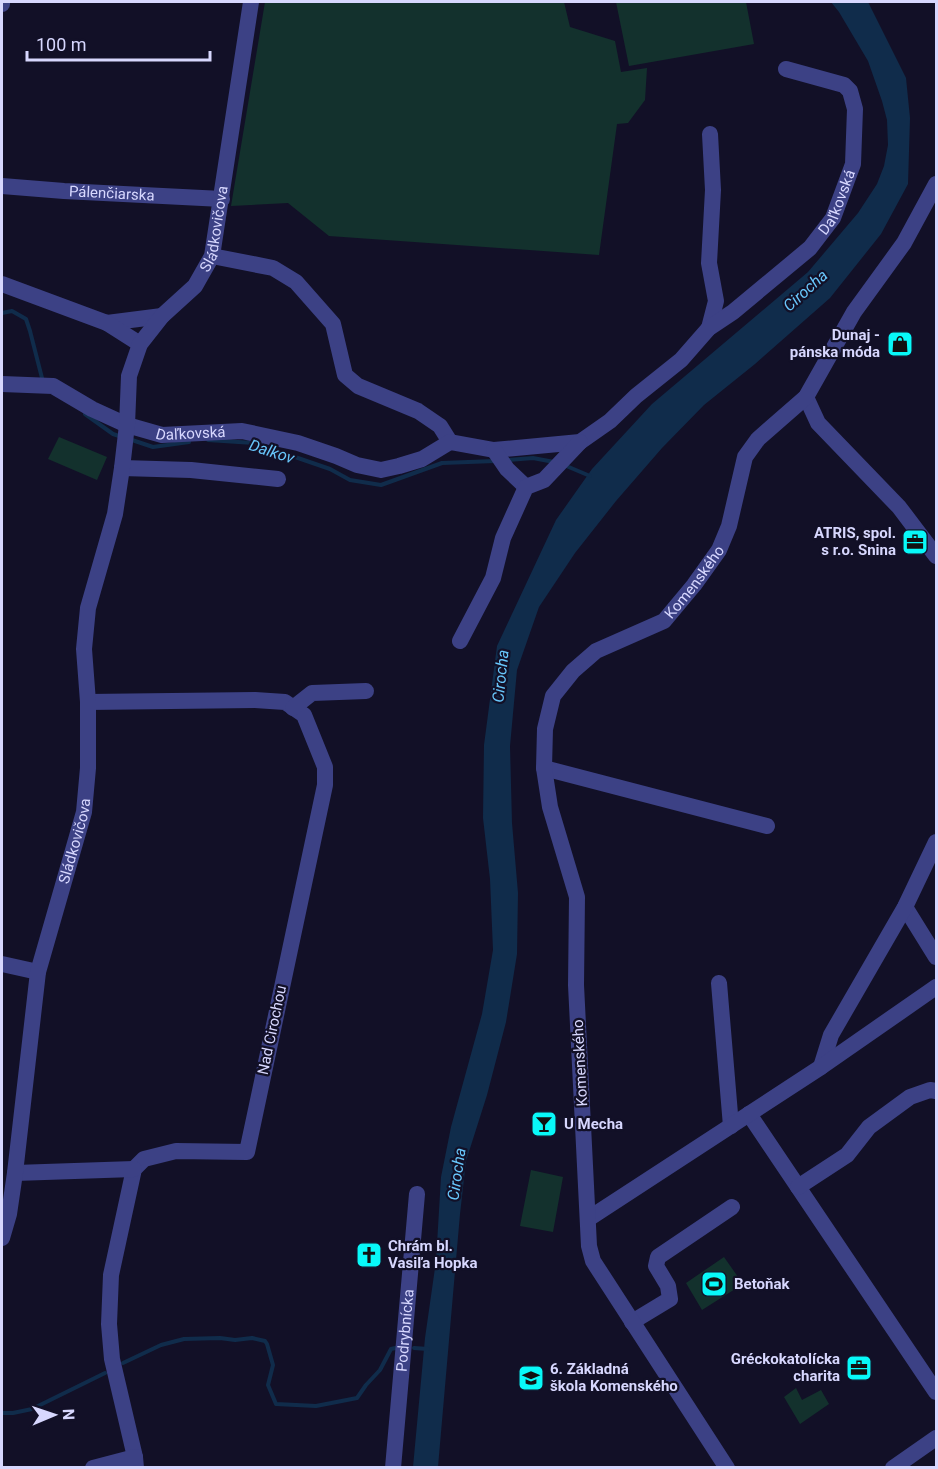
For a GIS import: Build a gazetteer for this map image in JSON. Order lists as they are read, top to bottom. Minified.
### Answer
{"streets":{"street":["Pálenčiarska","Daľkovská","Sládkovičova","Komenského","Nad Cirochou","Podrybnícka"]},"crossings":[["Pálenčiarska","Sládkovičova"],["Daľkovská","Sládkovičova"]],"water":["Cirocha","Dalkov"],"places":{"shop":["Dunaj - pánska móda"],"office":["ATRIS, spol. s r.o. Snina","Gréckokatolícka charita"],"bar":["U Mecha"],"church":["Chrám bl. Vasiľa Hopka"],"sports":["Betoňak"],"school or university":["6. Základná škola Komenského"]},"scale_bar":"100 m","north":"right"}
